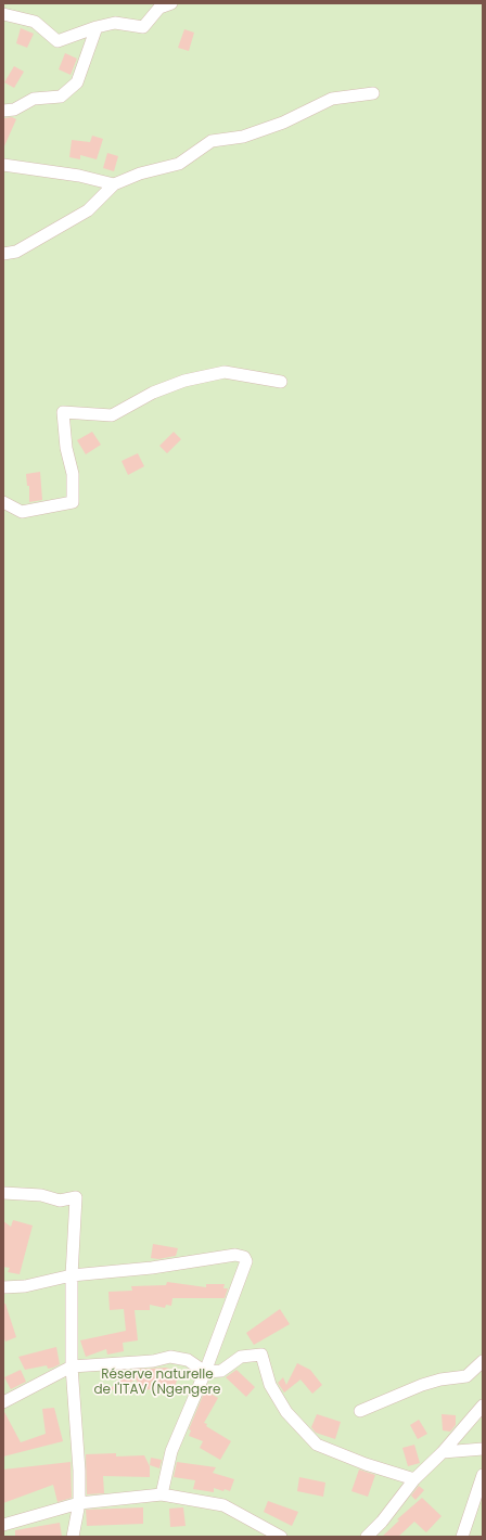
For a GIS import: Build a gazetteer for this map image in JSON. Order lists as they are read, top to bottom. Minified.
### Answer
{"parks":["Réserve naturelle de l'ITAV (Ngengere"]}
